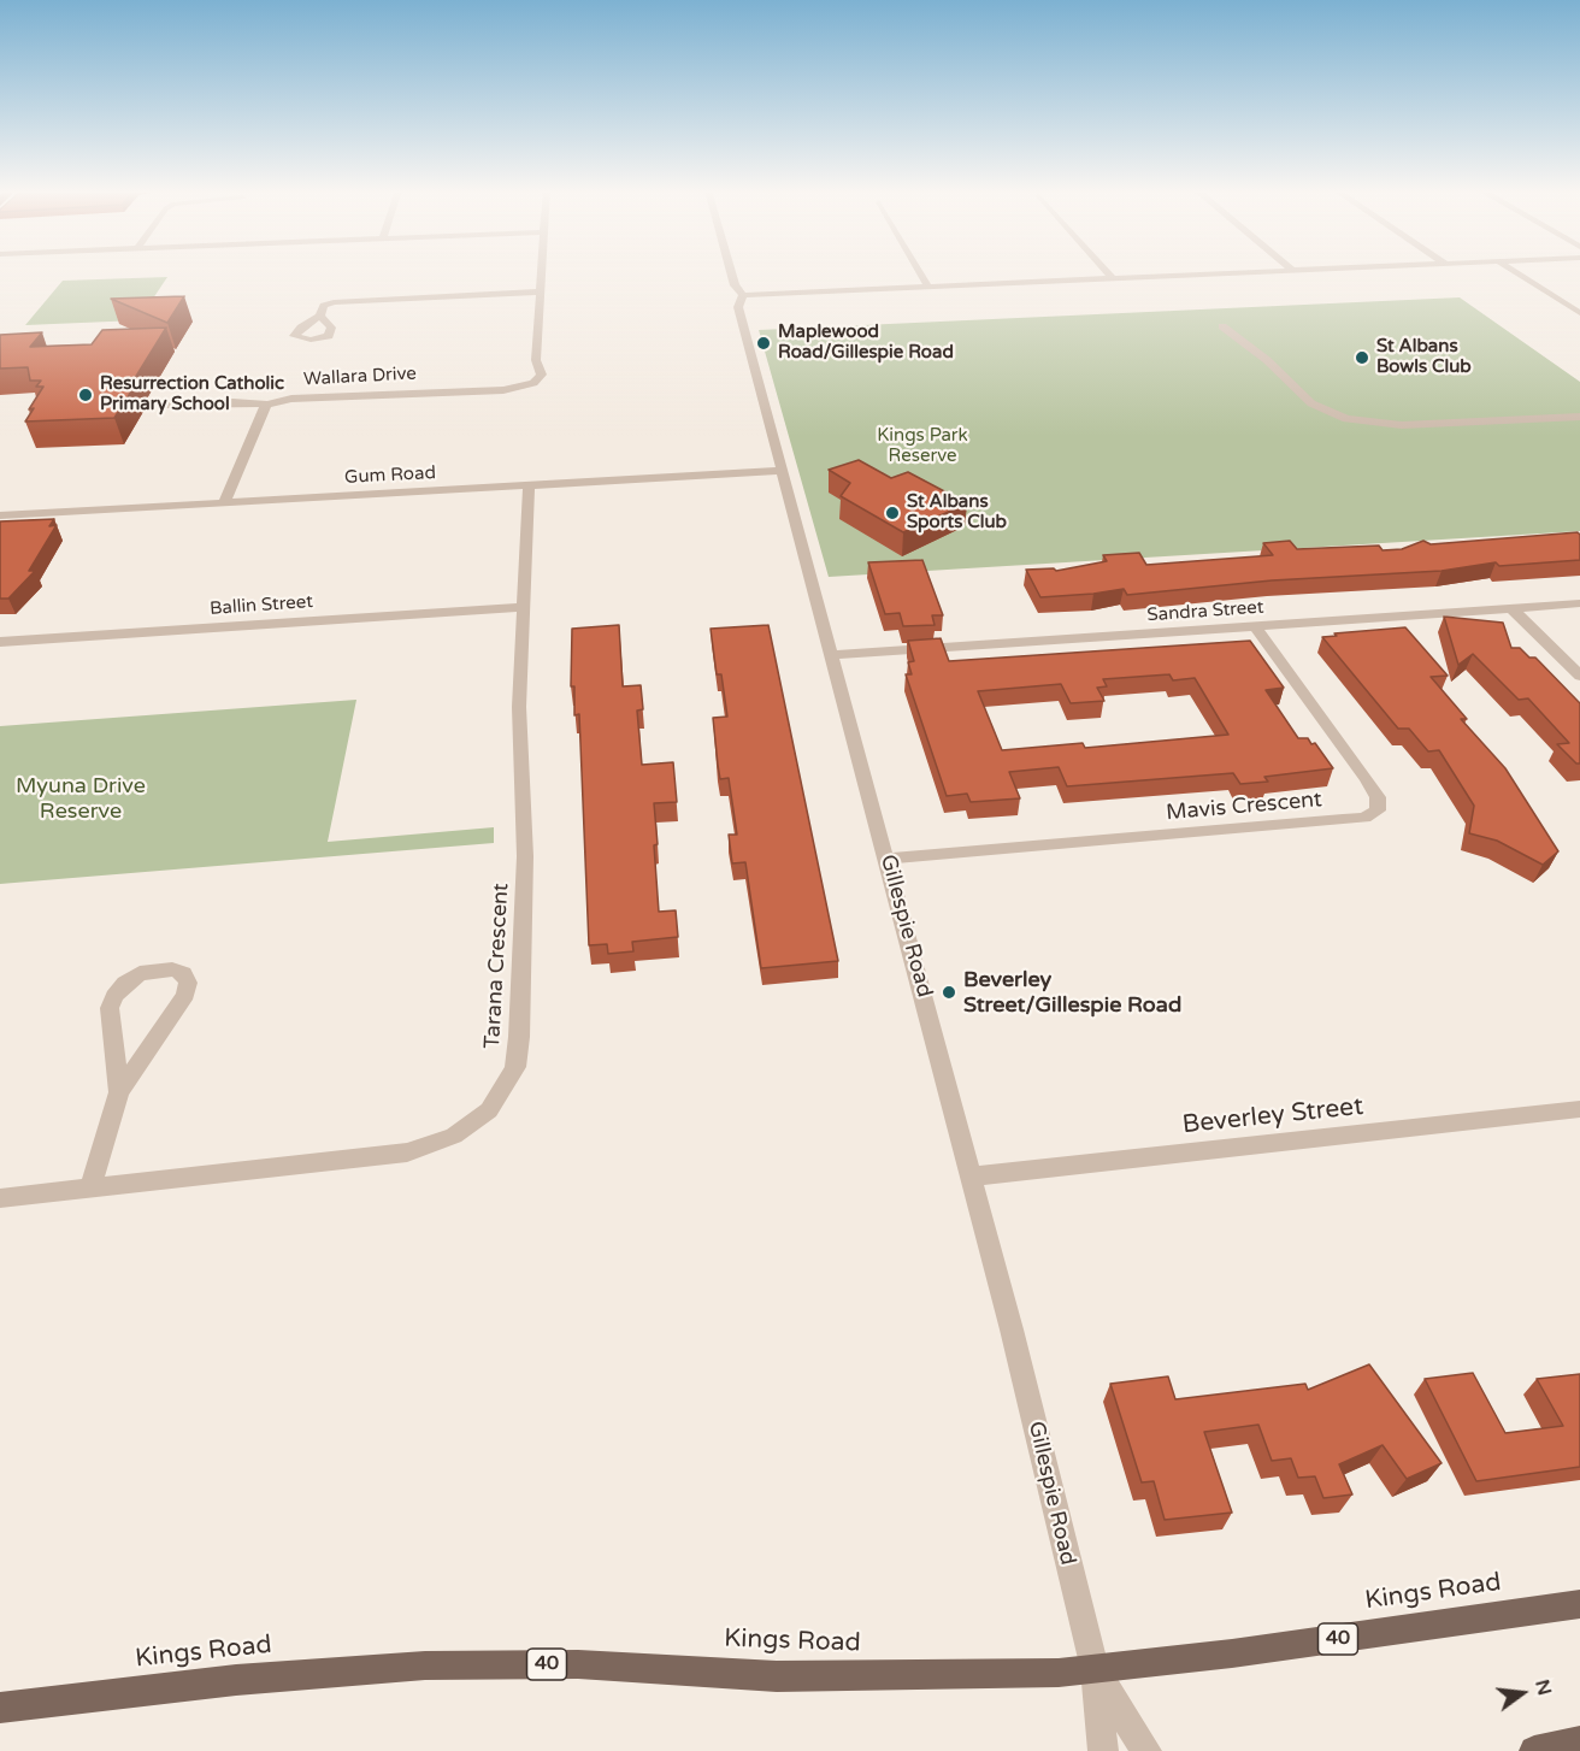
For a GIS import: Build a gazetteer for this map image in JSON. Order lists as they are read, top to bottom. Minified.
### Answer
{"streets":{"main road":["Kings Road","40"],"street":["Wallara Drive","Gum Road","Ballin Street","Sandra Street","Mavis Crescent","Gillespie Road","Tarana Crescent","Beverley Street"]},"crossings":[["Gum Road","Gillespie Road"],["Gum Road","Tarana Crescent"],["Ballin Street","Tarana Crescent"],["Sandra Street","Mavis Crescent"],["Sandra Street","Gillespie Road"],["Mavis Crescent","Gillespie Road"],["Gillespie Road","Beverley Street"],["Gillespie Road","Kings Road"]],"parks":["Kings Park Reserve","Myuna Drive Reserve"],"places":["Maplewood Road/Gillespie Road","St Albans Bowls Club","Resurrection Catholic Primary School","St Albans Sports Club","Beverley Street/Gillespie Road"],"north":"right"}
